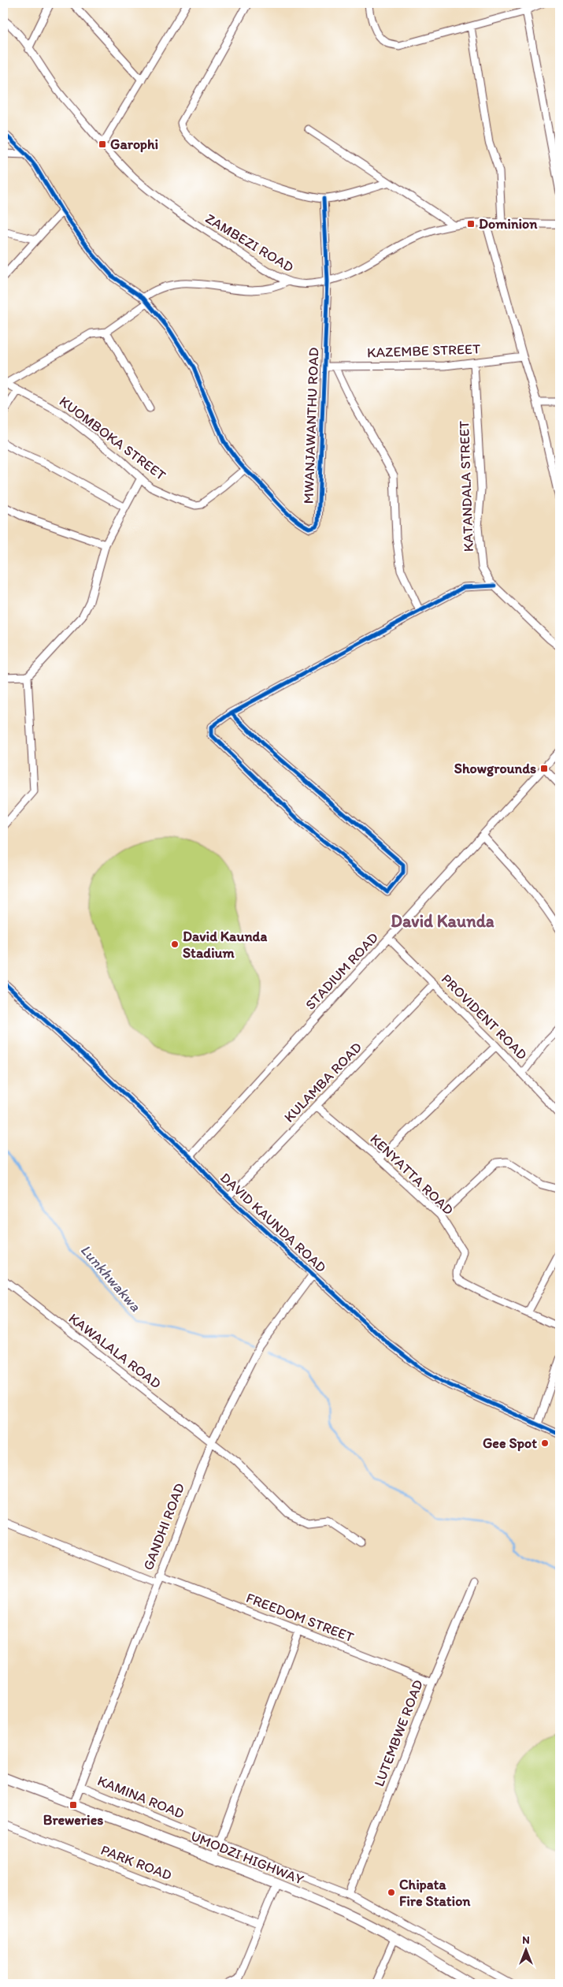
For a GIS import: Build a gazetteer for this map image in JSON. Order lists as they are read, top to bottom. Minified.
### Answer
{"streets":{"highway":["UMODZI HIGHWAY"],"street":["ZAMBEZI ROAD","KAZEMBE STREET","MWANJAWANTHU ROAD","KUOMBOKA STREET","KATANDALA STREET","STADIUM ROAD","PROVIDENT ROAD","KULAMBA ROAD","KENYATTA ROAD","DAVID KAUNDA ROAD","KAWALALA ROAD","GANDHI ROAD","FREEDOM STREET","LUTEMBWE ROAD","KAMINA ROAD","PARK ROAD"]},"crossings":[["ZAMBEZI ROAD","MWANJAWANTHU ROAD"],["KAZEMBE STREET","MWANJAWANTHU ROAD"],["KAZEMBE STREET","KATANDALA STREET"],["MWANJAWANTHU ROAD","KUOMBOKA STREET"],["STADIUM ROAD","PROVIDENT ROAD"],["STADIUM ROAD","DAVID KAUNDA ROAD"],["PROVIDENT ROAD","KULAMBA ROAD"],["KULAMBA ROAD","KENYATTA ROAD"],["KULAMBA ROAD","DAVID KAUNDA ROAD"],["DAVID KAUNDA ROAD","GANDHI ROAD"],["KAWALALA ROAD","GANDHI ROAD"],["GANDHI ROAD","FREEDOM STREET"],["GANDHI ROAD","KAMINA ROAD"],["GANDHI ROAD","UMODZI HIGHWAY"],["FREEDOM STREET","LUTEMBWE ROAD"],["LUTEMBWE ROAD","KAMINA ROAD"]],"districts":["David Kaunda"],"water":["Lunkhwakwa"],"places":{"transit":["Garophi","Dominion","Showgrounds","Breweries"],"other":["David Kaunda Stadium","Gee Spot","Chipata Fire Station"]},"north":"top"}
